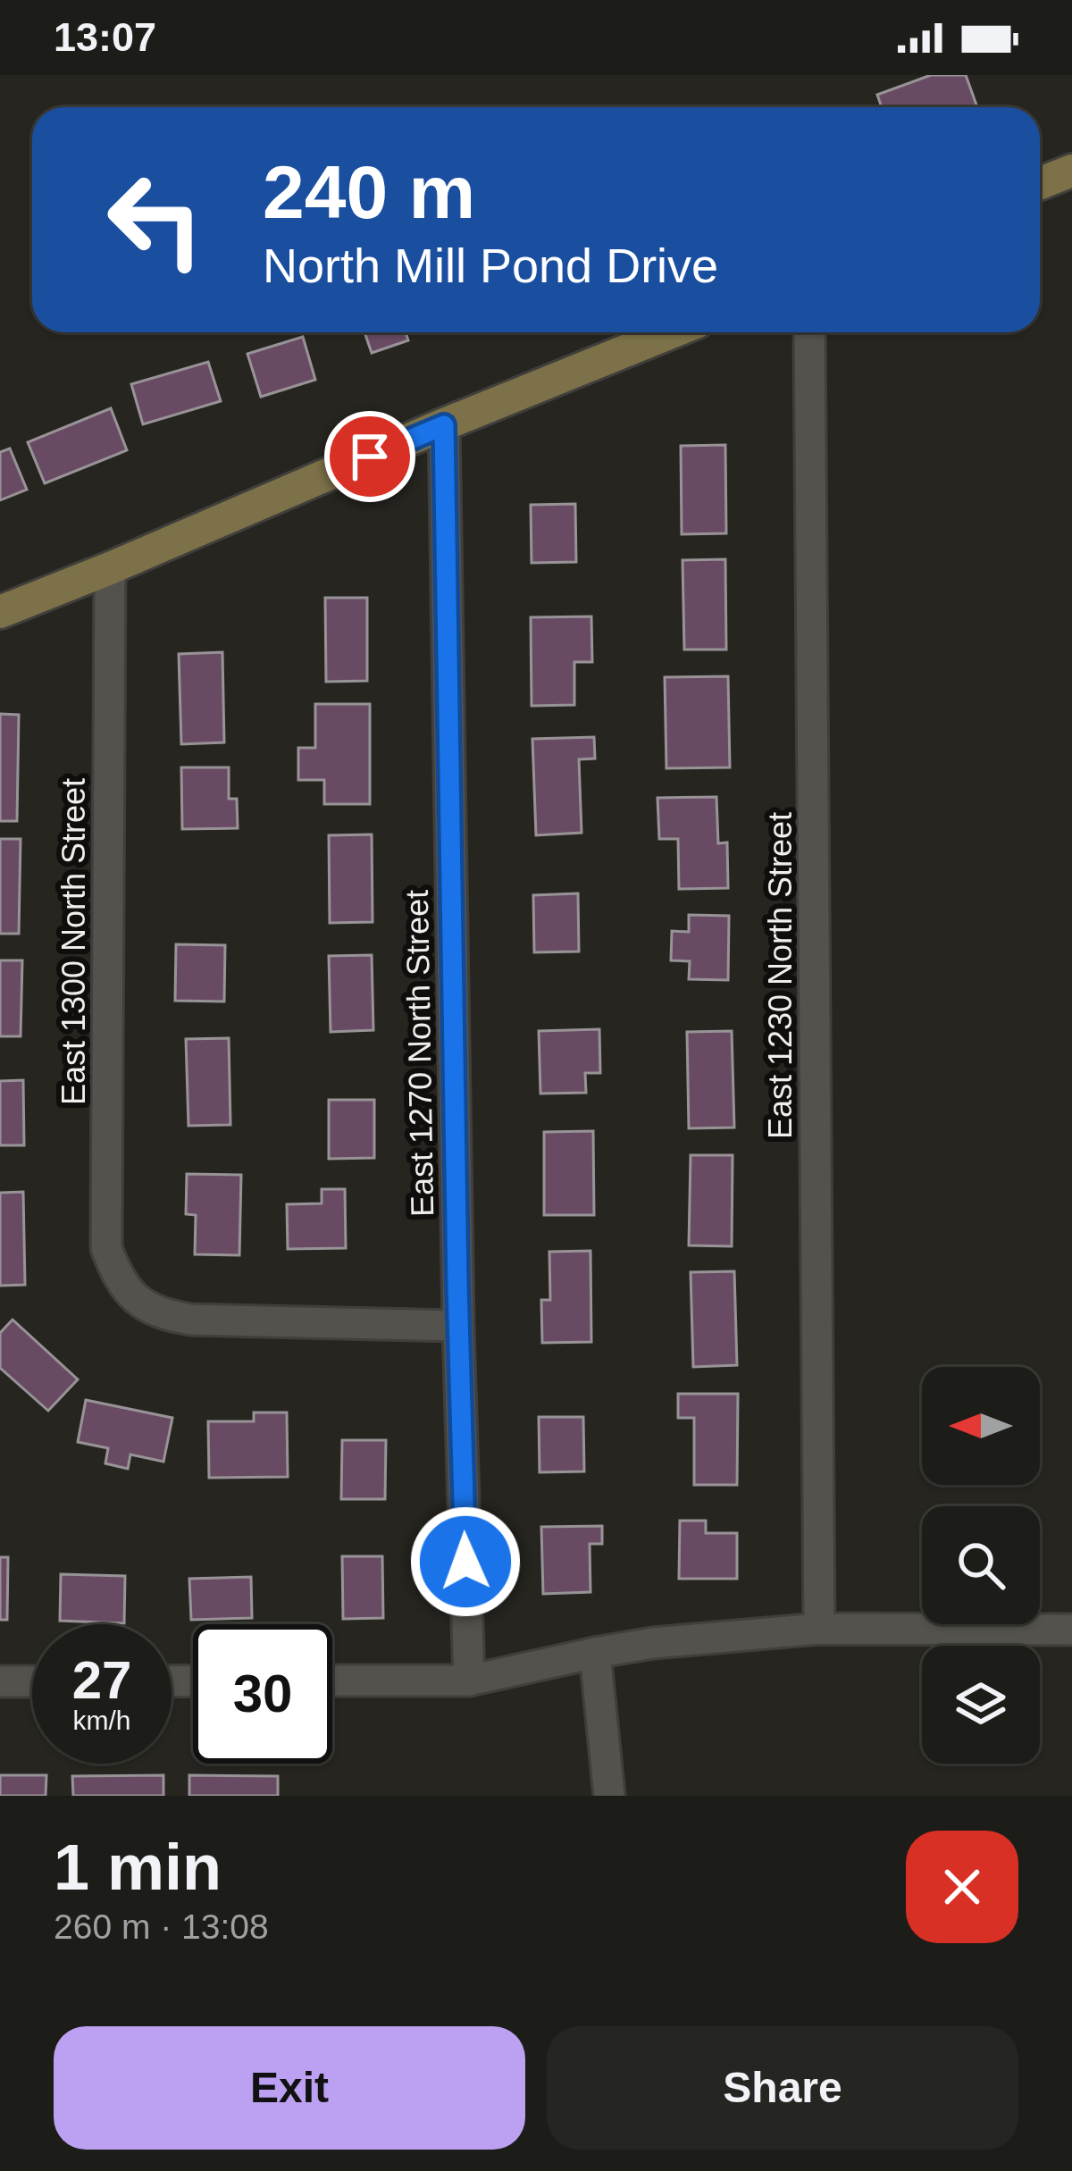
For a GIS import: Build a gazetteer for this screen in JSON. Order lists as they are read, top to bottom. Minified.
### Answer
{"streets":{"street":["East 1300 North Street","East 1230 North Street","East 1270 North Street"]},"crossings":[["East 1300 North Street","East 1270 North Street"]],"north":"left","page":{"status":"13:07","turn":["240 m","North Mill Pond Drive"],"speed":"27 km/h","limit":"30","heading":["1 min","260 m · 13:08"],"buttons":["Exit","Share"]}}
